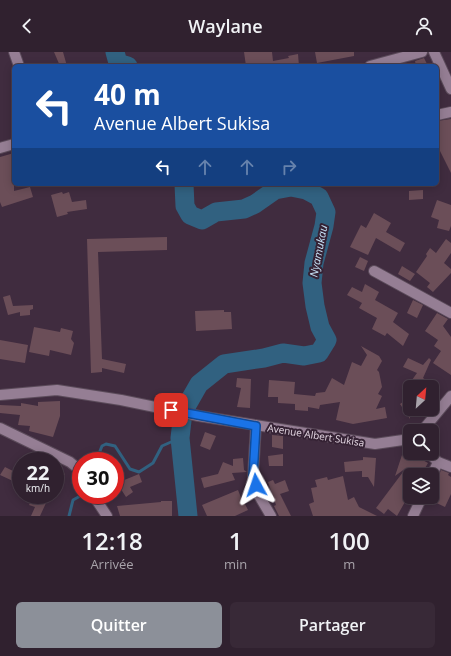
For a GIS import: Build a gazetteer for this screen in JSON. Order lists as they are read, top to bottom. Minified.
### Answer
{"streets":{"street":["Avenue Albert Sukisa"]},"water":["Nyamukau"],"north":"top right","page":{"header":"Waylane","turn":["40 m","Avenue Albert Sukisa"],"speed":"22 km/h","limit":"30","eta":["12:18","Arrivée","1","min","100","m"],"buttons":["Quitter","Partager"]}}
